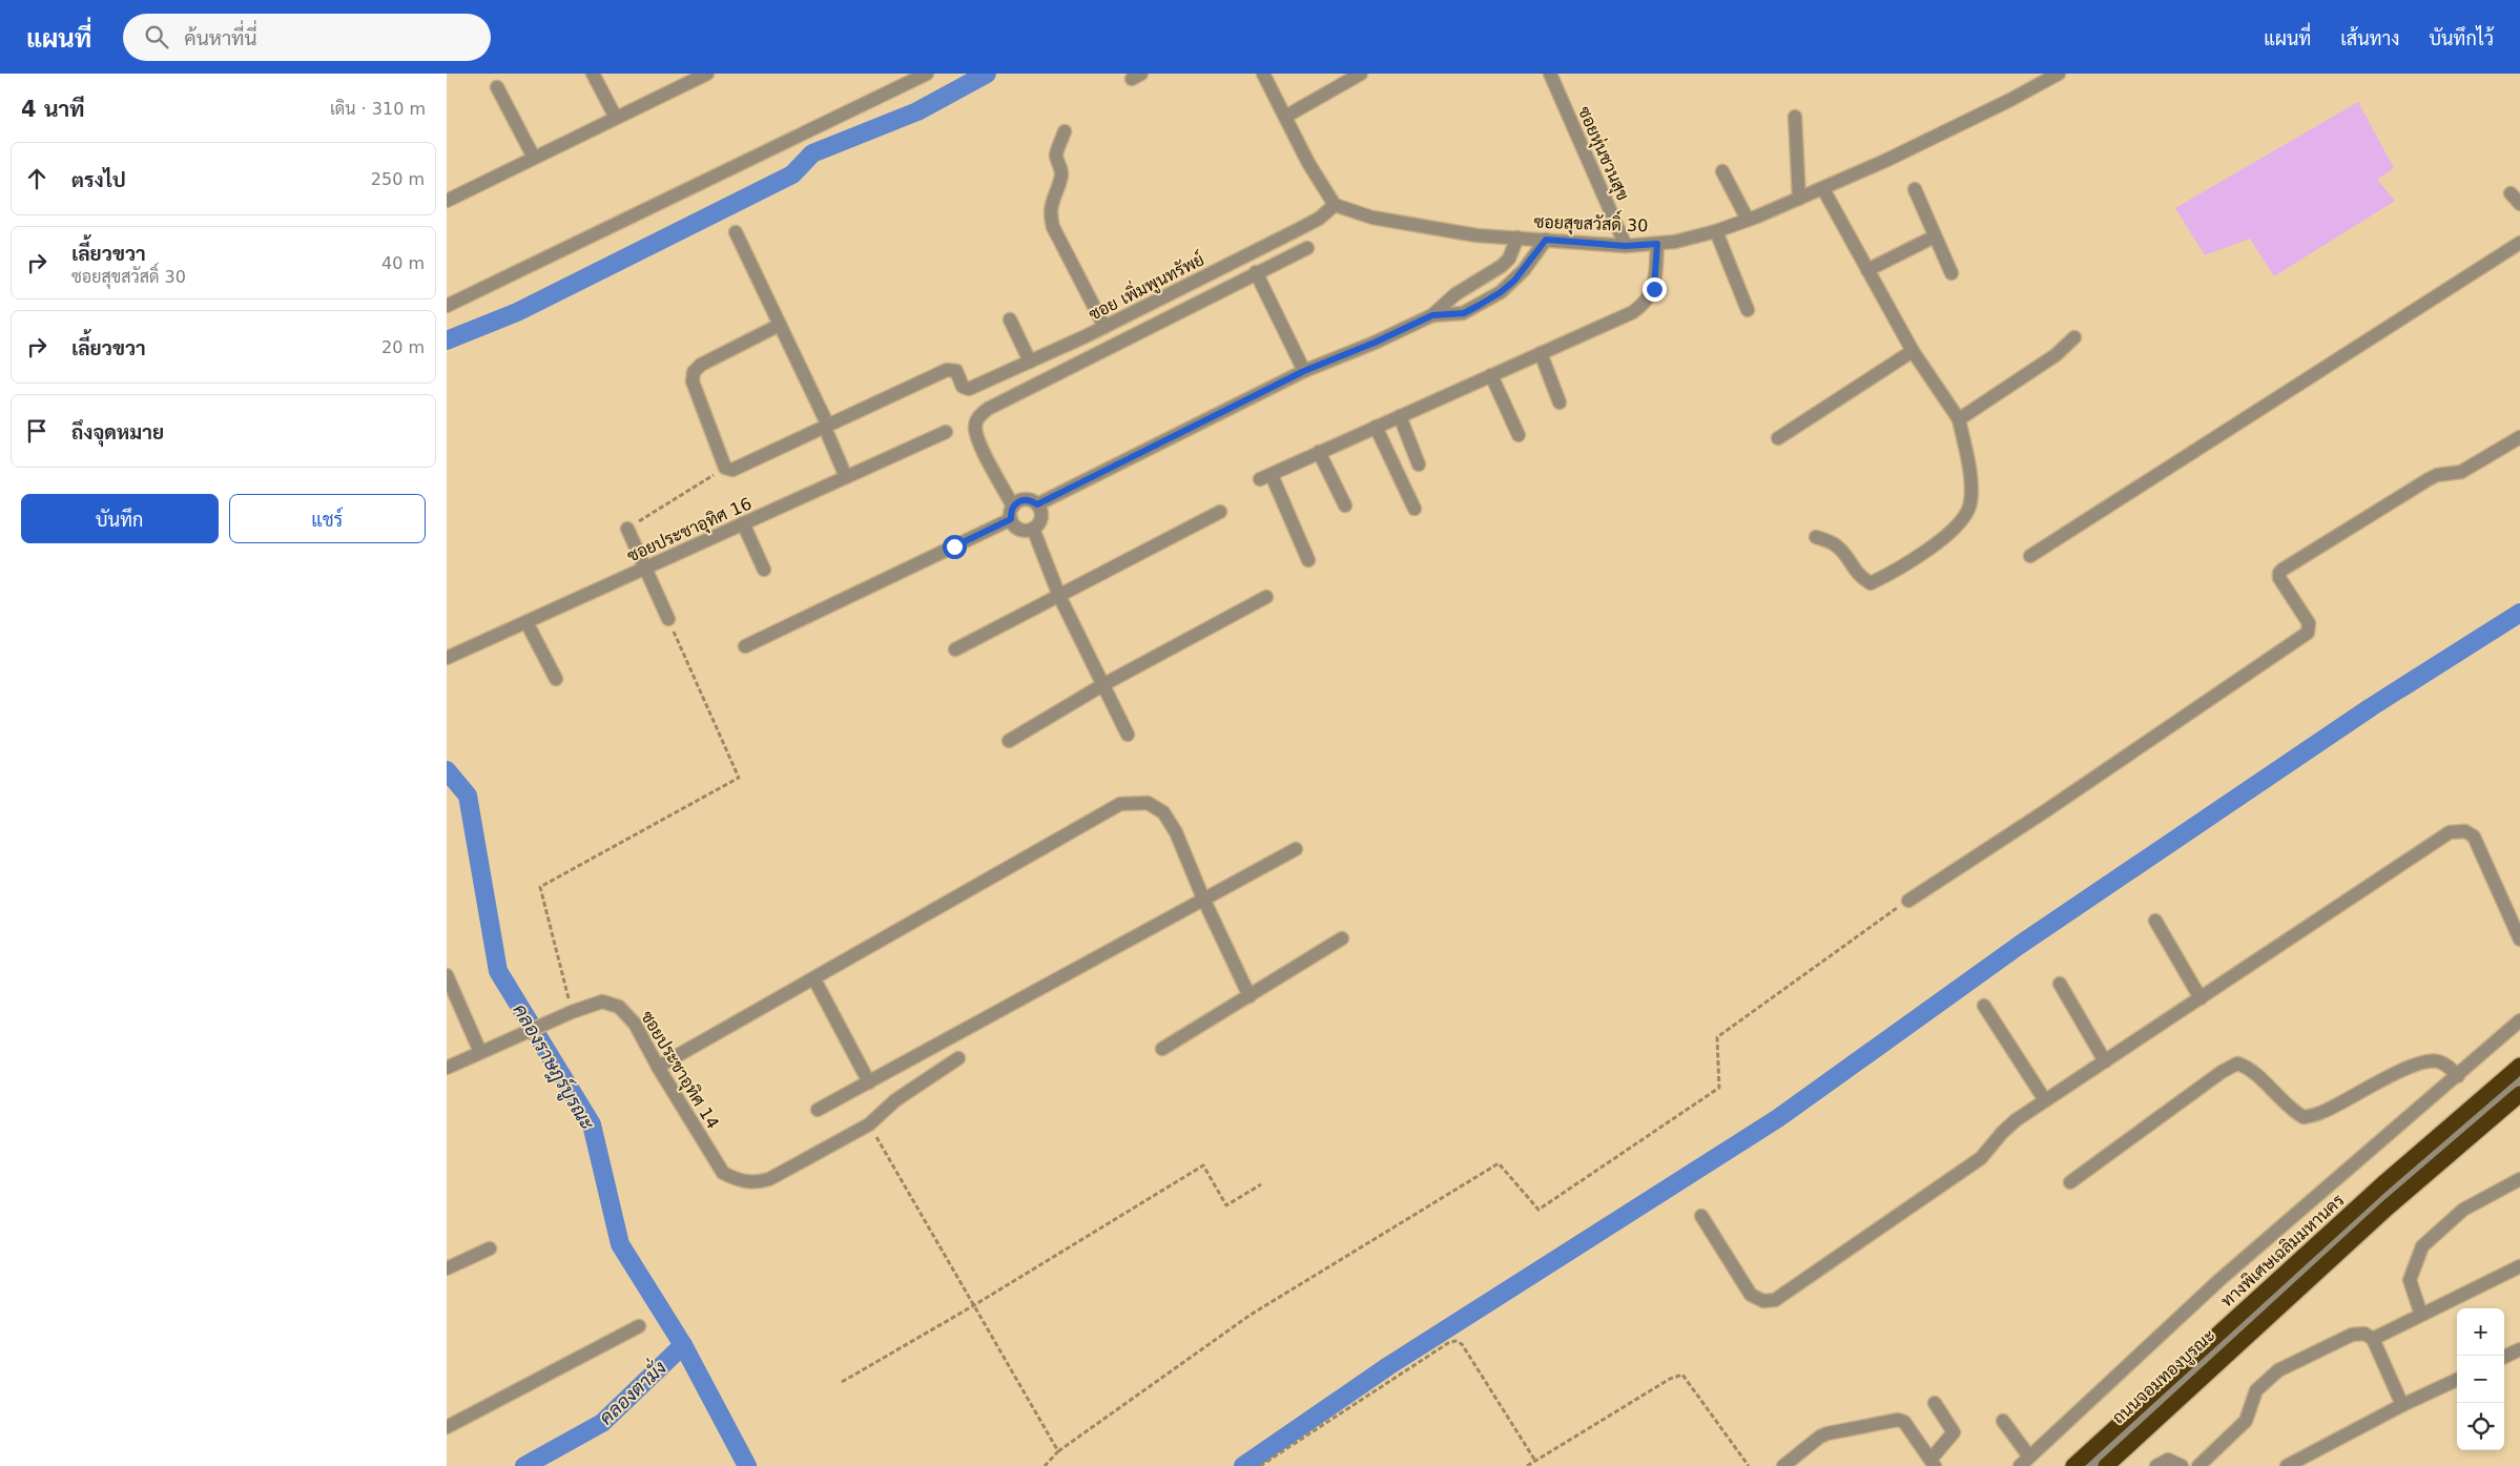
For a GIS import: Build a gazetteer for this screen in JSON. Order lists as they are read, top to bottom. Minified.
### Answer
{"streets":{"highway":["ทางพิเศษเฉลิมมหานคร"],"street":["ซอยหุ่นชวนสุข","ซอยสุขสวัสดิ์ 30","ซอย เพิ่มพูนทรัพย์","ซอยประชาอุทิศ 16","ซอยประชาอุทิศ 14","ถนนจอมทองบูรณะ"]},"crossings":[["ซอยหุ่นชวนสุข","ซอยสุขสวัสดิ์ 30"],["ซอยสุขสวัสดิ์ 30","ซอย เพิ่มพูนทรัพย์"]],"water":["คลองราษฎร์บูรณะ","คลองตามั่ง"],"page":{"header":"แผนที่","search":"ค้นหาที่นี่","nav":["แผนที่","เส้นทาง","บันทึกไว้"],"heading":["4 นาที","เดิน · 310 m"],"list":[["ตรงไป","250 m"],["เลี้ยวขวา","ซอยสุขสวัสดิ์ 30","40 m"],["เลี้ยวขวา","20 m"],"ถึงจุดหมาย"],"buttons":["บันทึก","แชร์"],"map_buttons":["+","−"]}}
